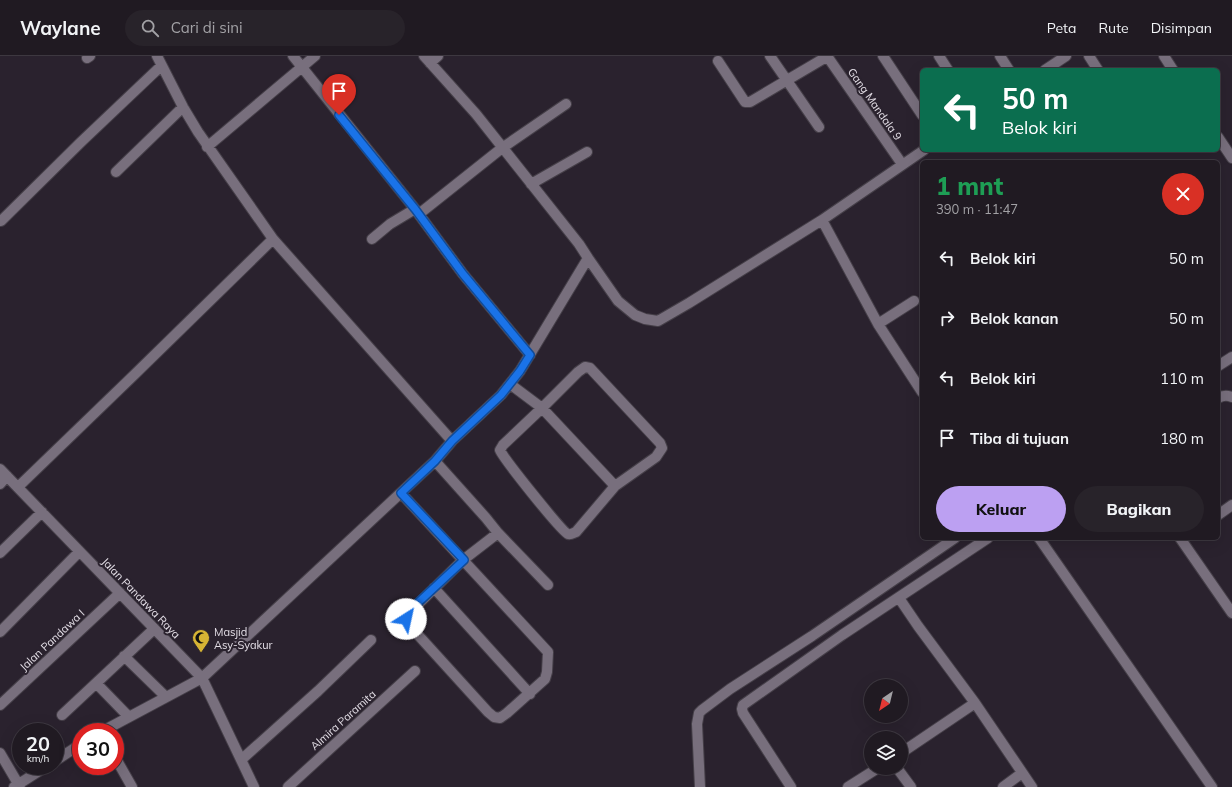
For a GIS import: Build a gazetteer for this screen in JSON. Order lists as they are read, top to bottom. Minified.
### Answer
{"streets":{"street":["Gang Mandala 9","Jalan Pandawa Raya","Jalan Pandawa I","Almira Paramita"]},"crossings":[["Jalan Pandawa Raya","Jalan Pandawa I"]],"places":{"mosque":["Masjid Asy-Syakur"]},"north":"bottom left","page":{"header":"Waylane","search":"Cari di sini","nav":["Peta","Rute","Disimpan"],"turn":["50 m","Belok kiri"],"heading":["1 mnt","390 m · 11:47"],"list":[{"name":"Belok kiri","value":"50 m"},{"name":"Belok kanan","value":"50 m"},{"name":"Belok kiri","value":"110 m"},{"name":"Tiba di tujuan","value":"180 m"}],"buttons":["Keluar","Bagikan"],"speed":"20 km/h","limit":"30"}}
